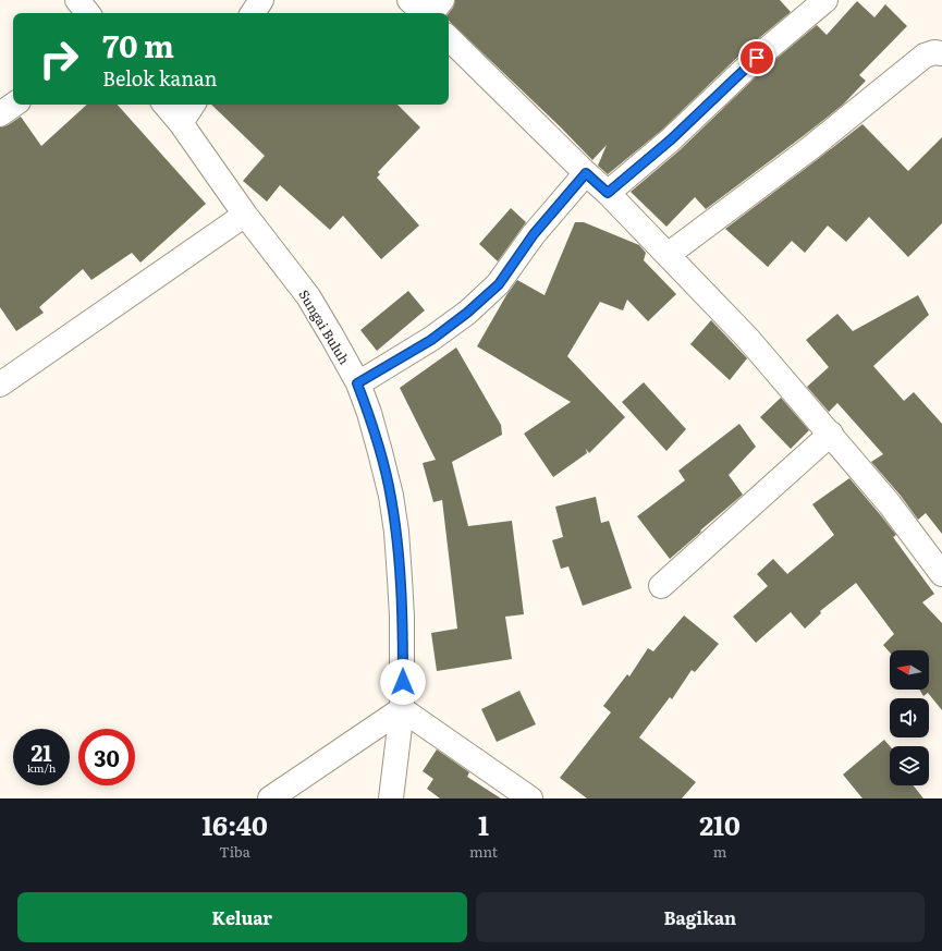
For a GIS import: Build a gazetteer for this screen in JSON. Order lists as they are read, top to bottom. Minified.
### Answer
{"streets":{"street":["Sungai Buluh"]},"north":"left","page":{"turn":["70 m","Belok kanan"],"speed":"21 km/h","limit":"30","eta":["16:40","Tiba","1","mnt","210","m"],"buttons":["Keluar","Bagikan"]}}
